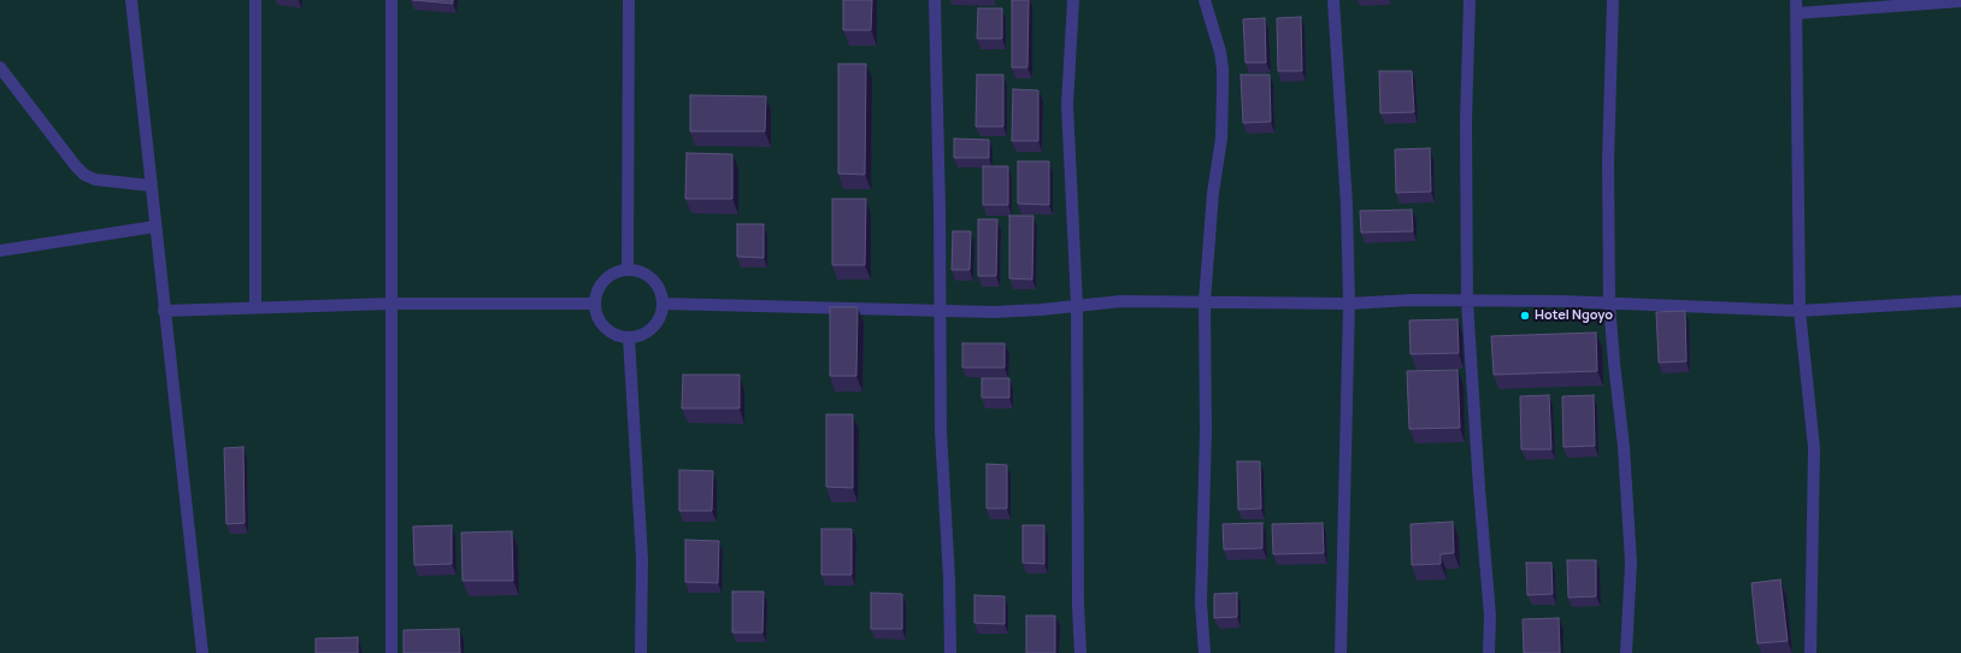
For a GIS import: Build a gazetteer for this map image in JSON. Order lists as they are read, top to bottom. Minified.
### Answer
{"places":["Hotel Ngoyo"]}
